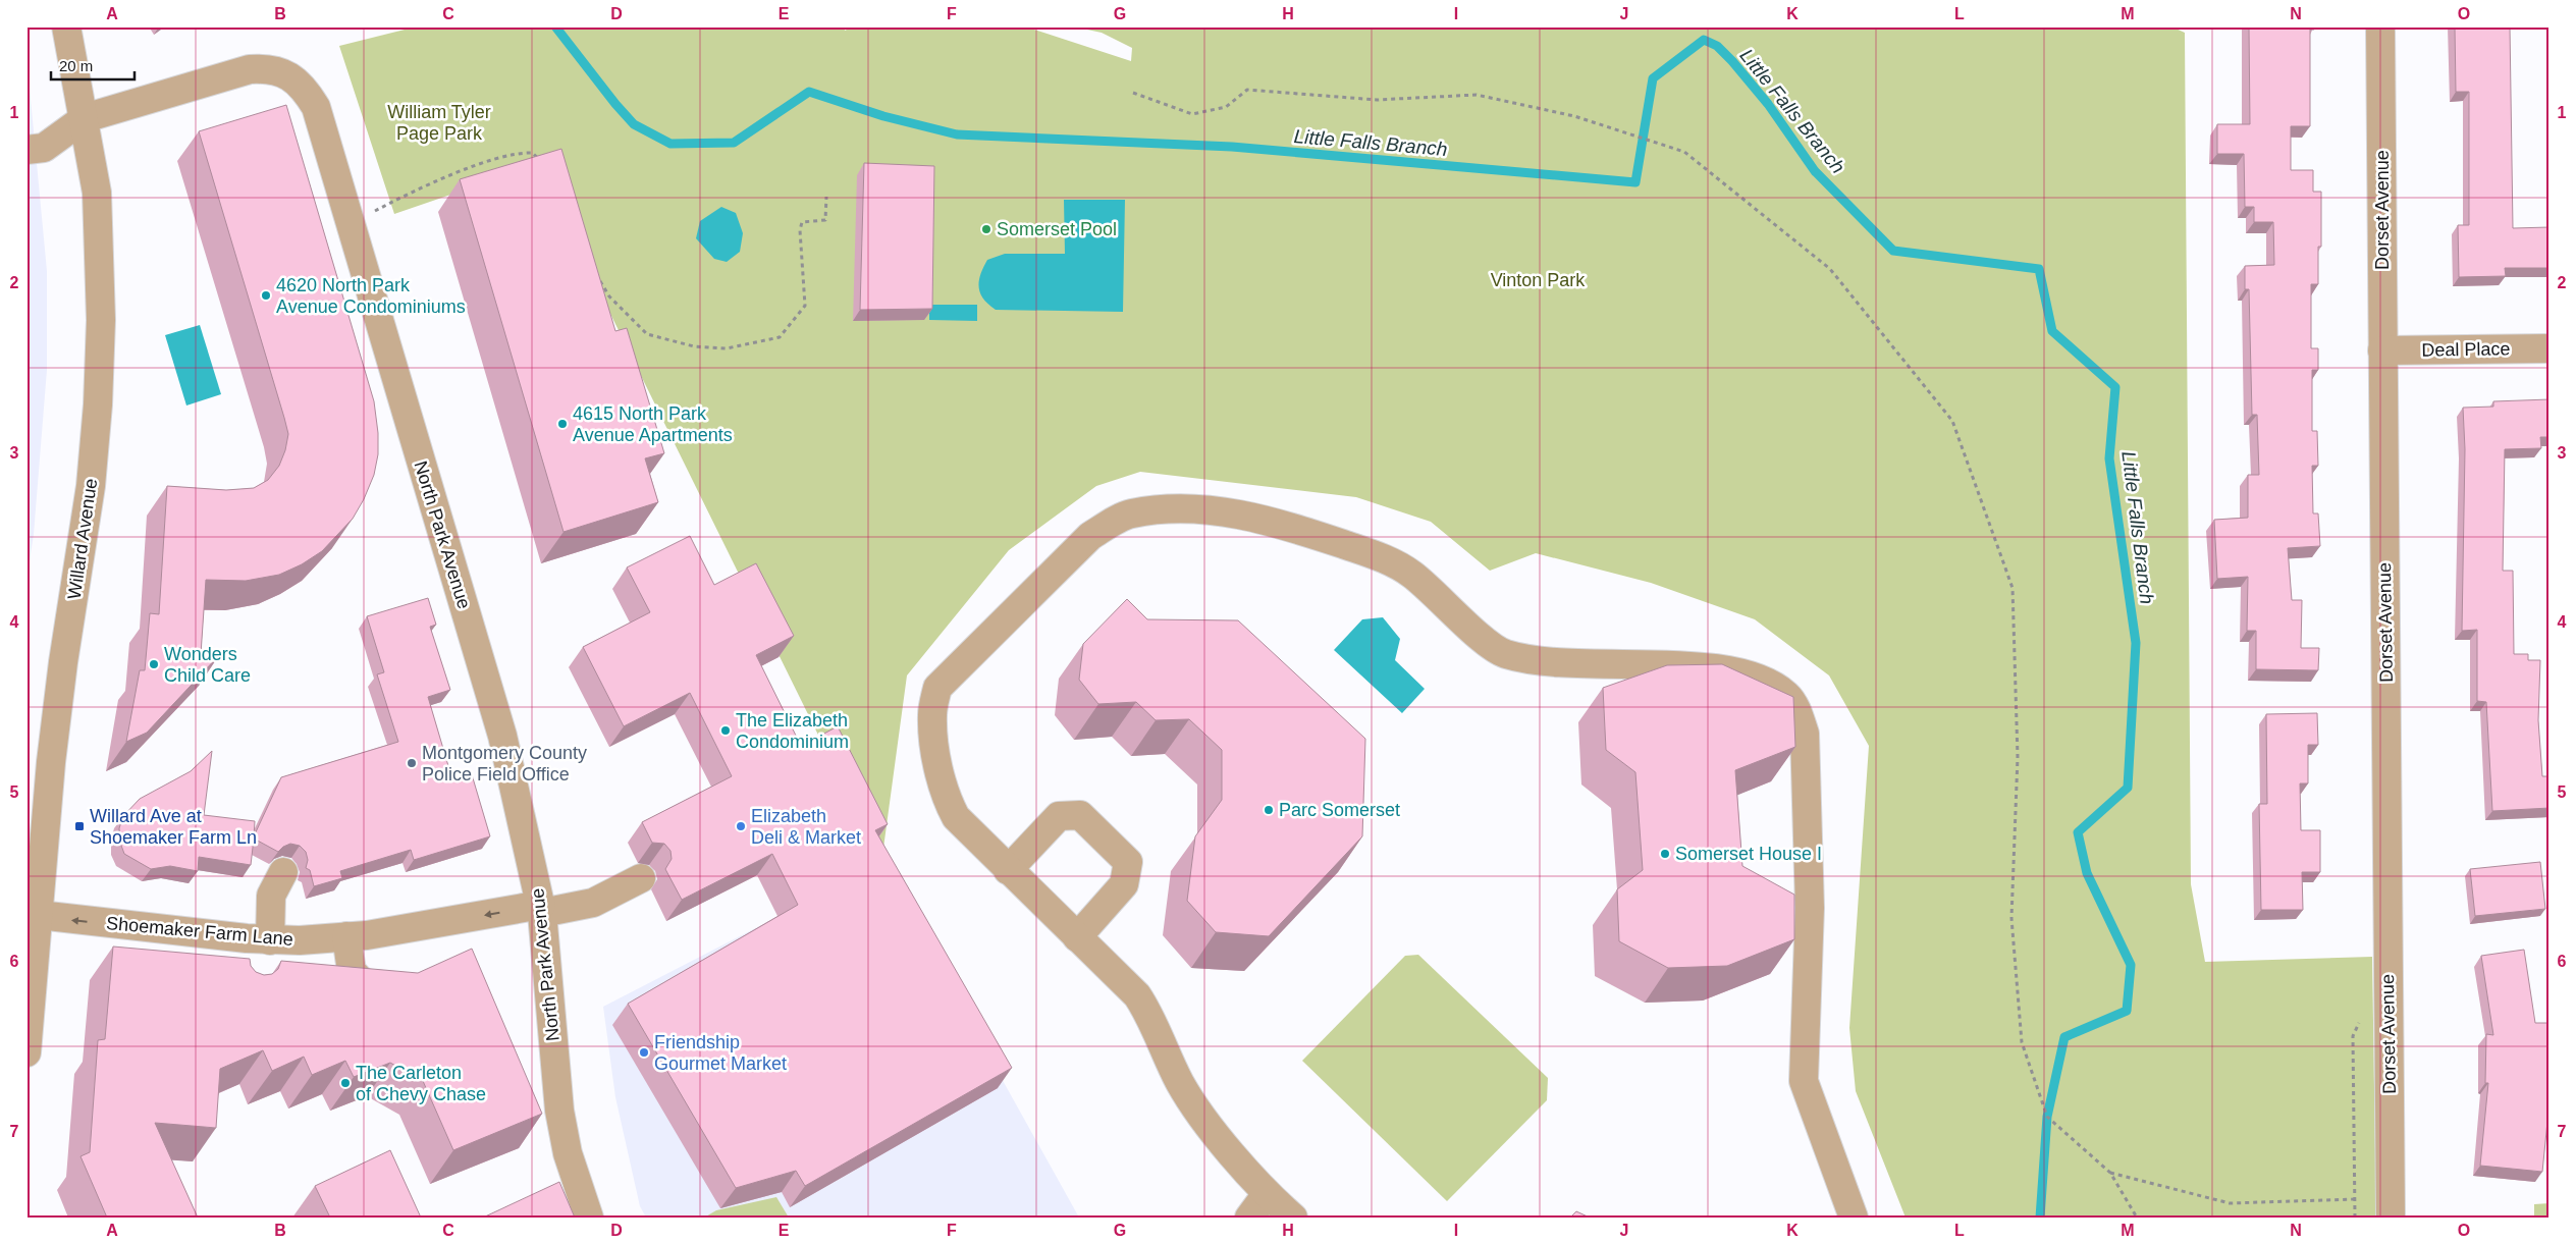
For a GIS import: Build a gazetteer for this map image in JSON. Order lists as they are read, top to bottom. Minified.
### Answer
{"streets":{"street":["Dorset Avenue","Deal Place","North Park Avenue","Willard Avenue","Shoemaker Farm Lane"]},"crossings":[["Dorset Avenue","Deal Place"],["North Park Avenue","Willard Avenue"],["North Park Avenue","Shoemaker Farm Lane"],["Willard Avenue","Shoemaker Farm Lane"]],"one_way":["Shoemaker Farm Lane"],"water":["Little Falls Branch"],"parks":["William Tyler Page Park","Vinton Park"],"places":{"other":["Somerset Pool","4620 North Park Avenue Condominiums","4615 North Park Avenue Apartments","Wonders Child Care","The Elizabeth Condominium","Montgomery County Police Field Office","Parc Somerset","Elizabeth Deli & Market","Somerset House I","Friendship Gourmet Market","The Carleton of Chevy Chase"],"transit":["Willard Ave at Shoemaker Farm Ln"]},"scale_bar":"20 m","grid":{"columns":["A","B","C","D","E","F","G","H","I","J","K","L","M","N","O"],"rows":["1","2","3","4","5","6","7"]}}
